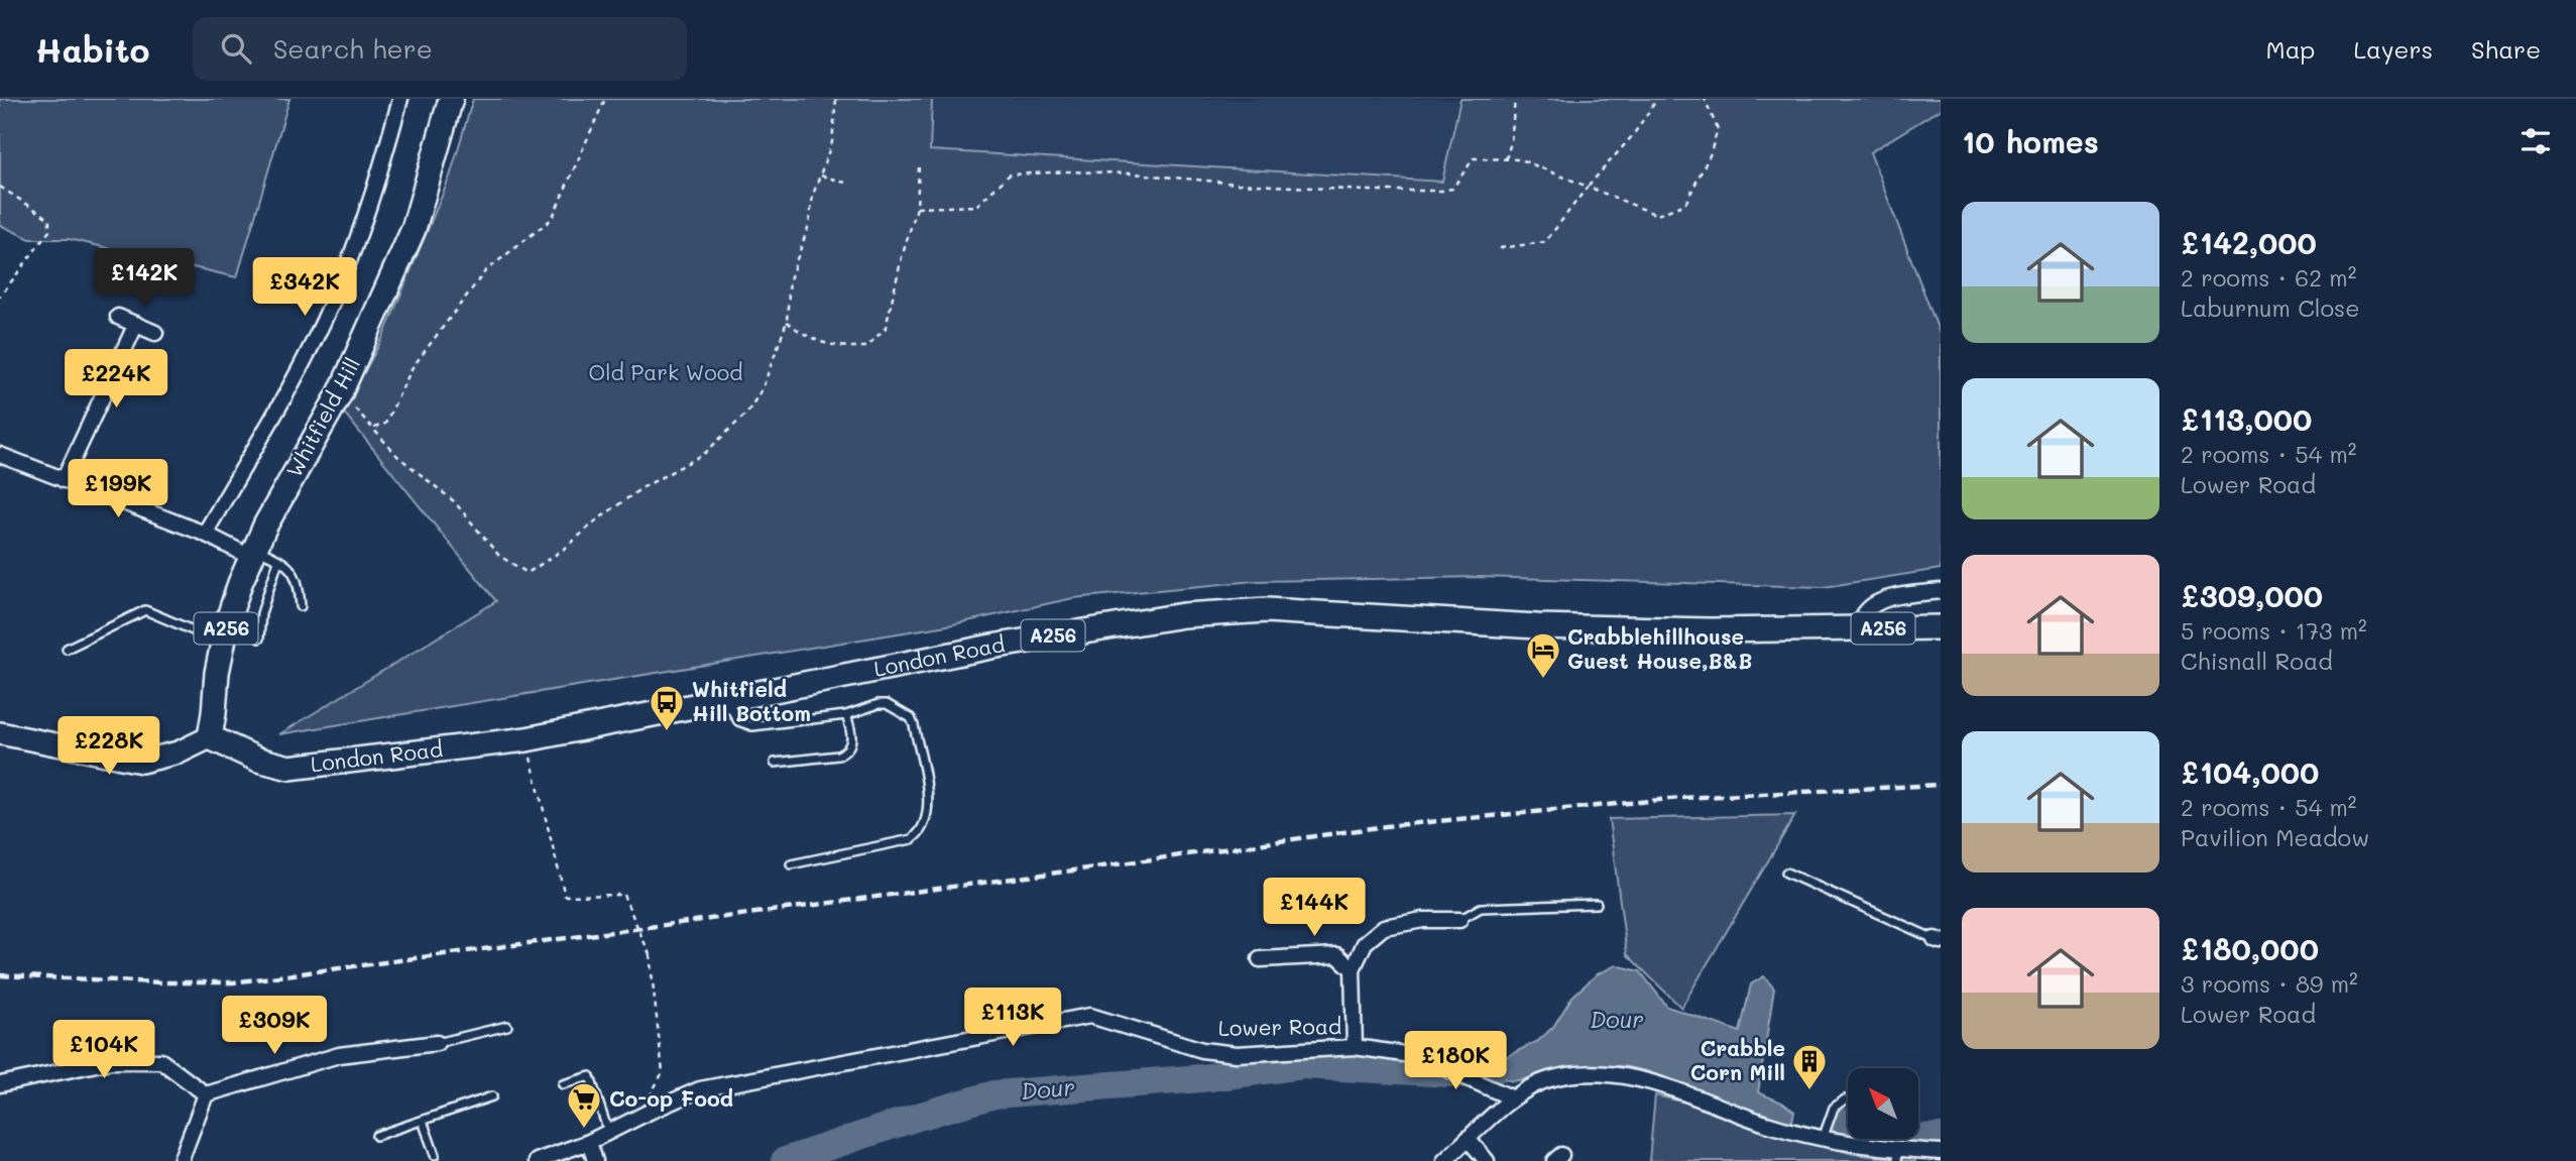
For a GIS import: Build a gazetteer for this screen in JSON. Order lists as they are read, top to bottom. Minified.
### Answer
{"streets":{"main road":["Whitfield Hill","A256","London Road"],"street":["Lower Road"]},"crossings":[["Whitfield Hill","London Road"]],"water":["Dour"],"parks":["Old Park Wood"],"places":{"hotel":["Crabblehillhouse Guest House,B&B"],"bus stop":["Whitfield Hill Bottom"],"building":["Crabble Corn Mill"],"supermarket":["Co-op Food"]},"north":"top left","page":{"header":"Habito","search":"Search here","nav":["Map","Layers","Share"],"heading":"10 homes","list":[{"name":"£142,000","note":"2 rooms · 62 m² · Laburnum Close"},{"name":"£113,000","note":"2 rooms · 54 m² · Lower Road"},{"name":"£309,000","note":"5 rooms · 173 m² · Chisnall Road"},{"name":"£104,000","note":"2 rooms · 54 m² · Pavilion Meadow"},{"name":"£180,000","note":"3 rooms · 89 m² · Lower Road"}],"price":["£142K","£342K","£224K","£199K","£228K","£144K","£113K","£309K","£104K","£180K"]}}
